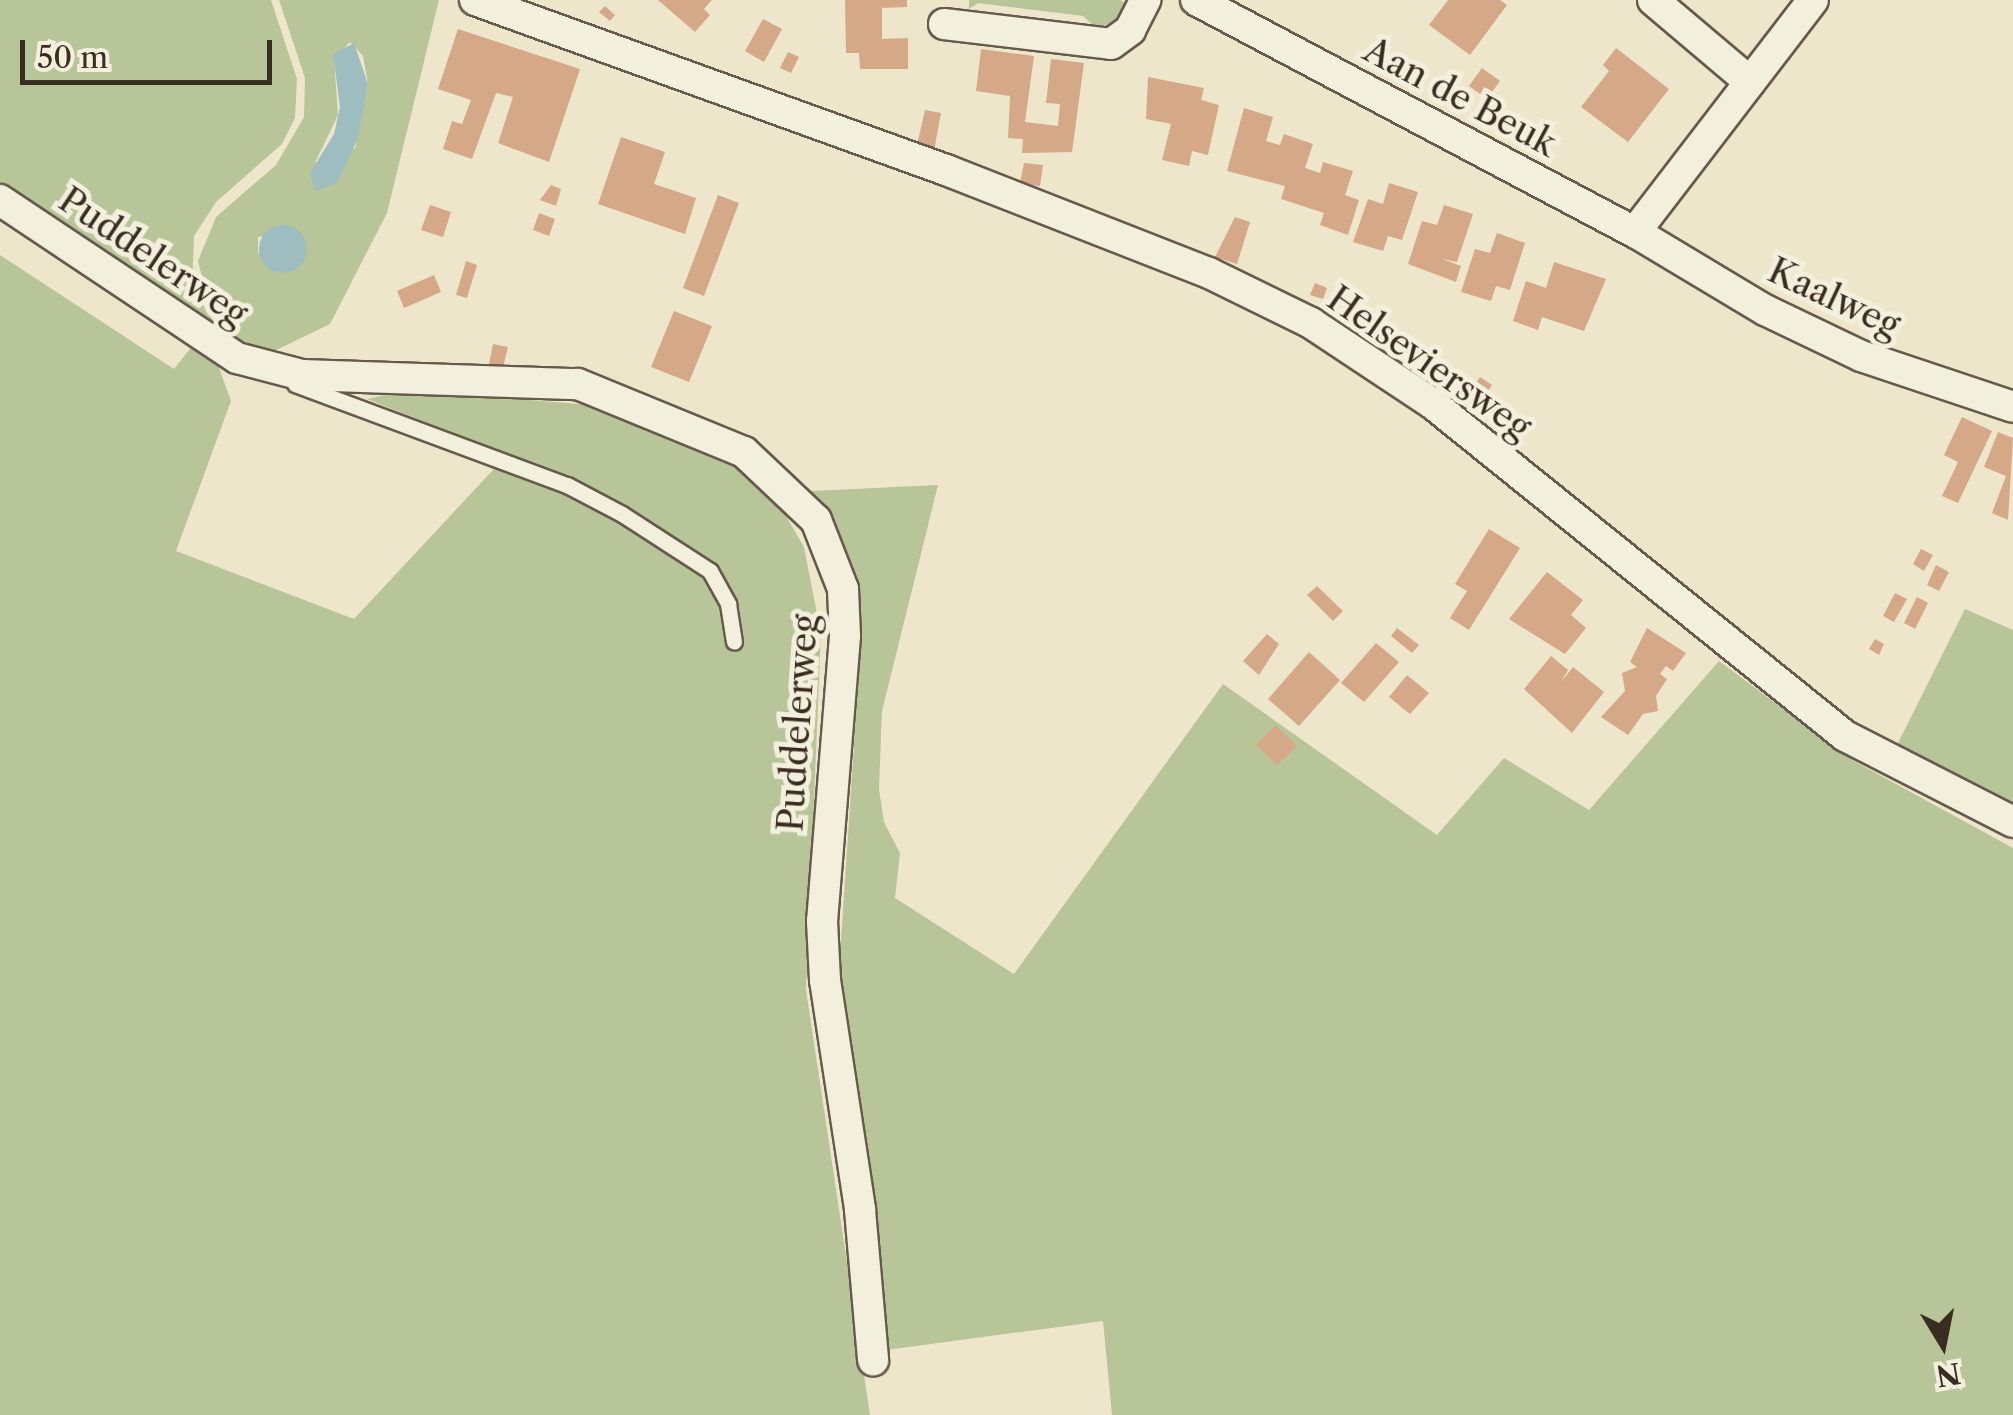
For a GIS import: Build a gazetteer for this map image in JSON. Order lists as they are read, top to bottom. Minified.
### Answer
{"streets":{"street":["Aan de Beuk","Puddelerweg","Kaalweg","Helseviersweg"]},"crossings":[["Aan de Beuk","Kaalweg"]],"scale_bar":"50 m","north":"bottom"}
